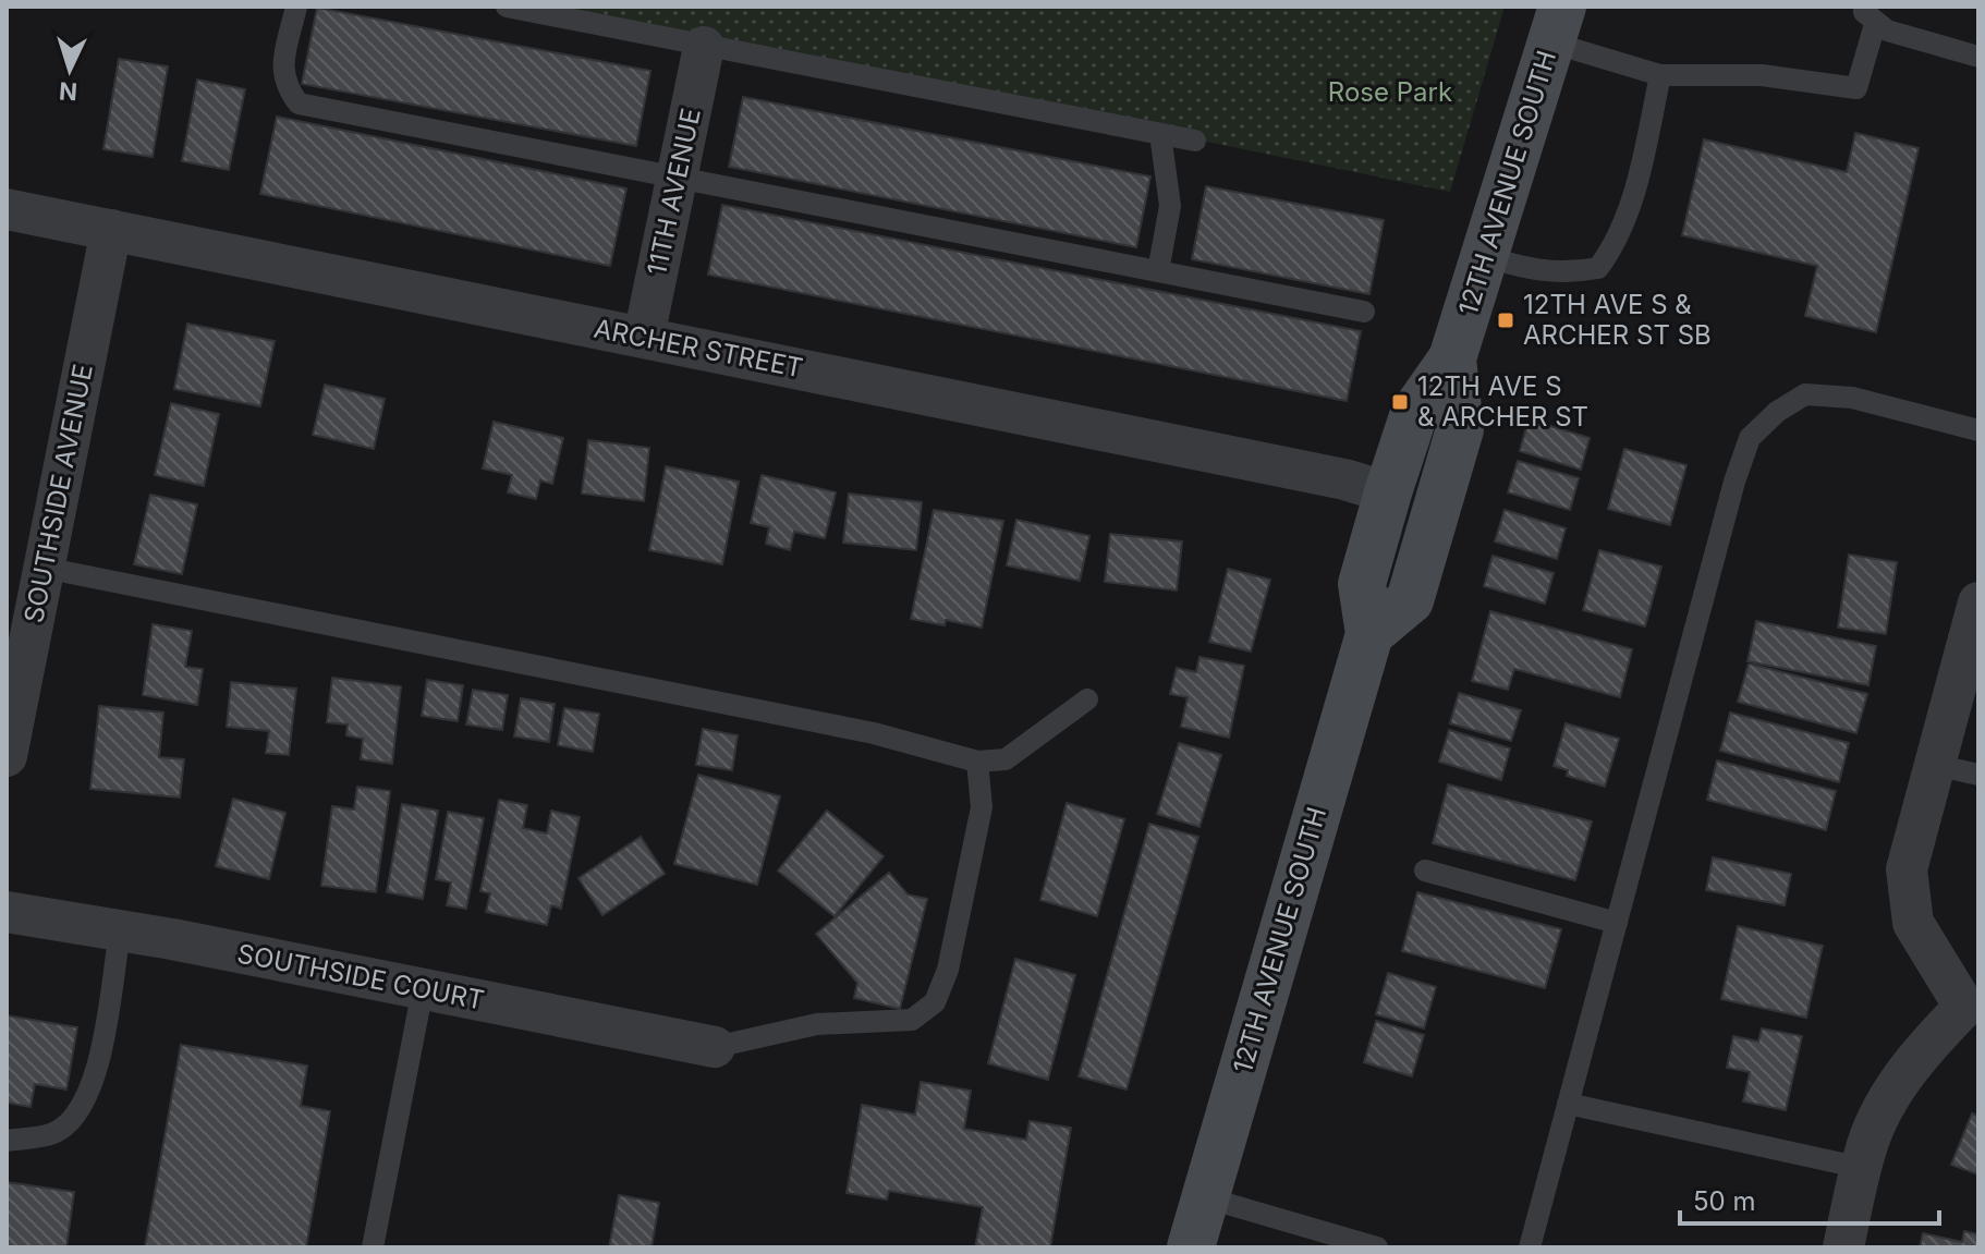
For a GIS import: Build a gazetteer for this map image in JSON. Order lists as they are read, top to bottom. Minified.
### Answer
{"streets":{"main road":["12TH AVENUE SOUTH"],"street":["11TH AVENUE","ARCHER STREET","SOUTHSIDE AVENUE","SOUTHSIDE COURT"]},"crossings":[["12TH AVENUE SOUTH","ARCHER STREET"],["11TH AVENUE","ARCHER STREET"],["ARCHER STREET","SOUTHSIDE AVENUE"]],"parks":["Rose Park"],"places":{"transit":["12TH AVE S & ARCHER ST SB","12TH AVE S & ARCHER ST"]},"scale_bar":"50 m","north":"bottom"}
